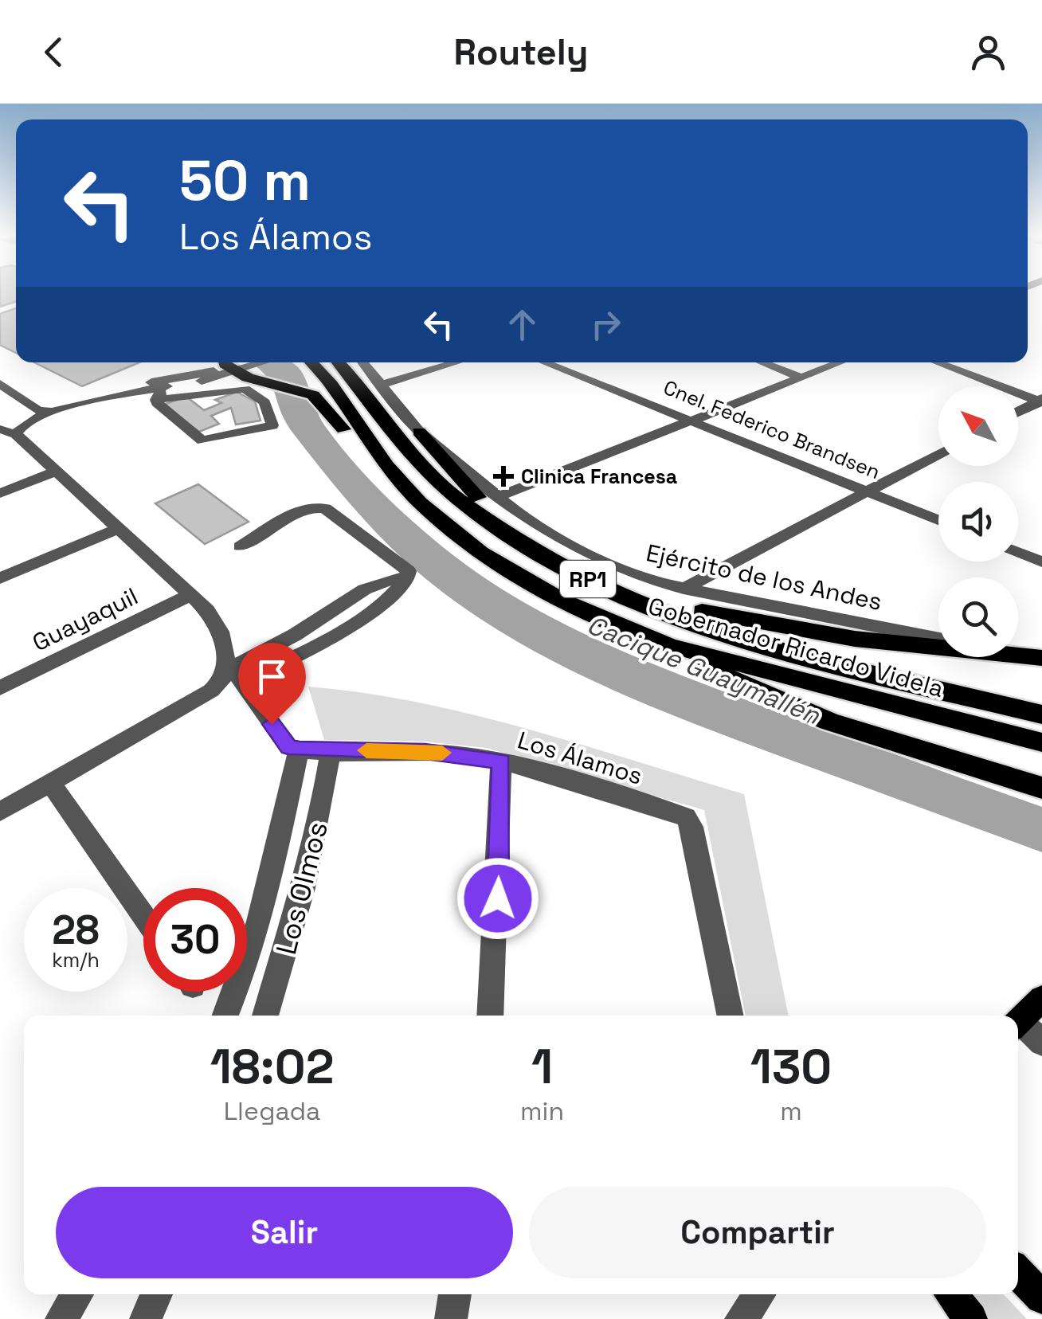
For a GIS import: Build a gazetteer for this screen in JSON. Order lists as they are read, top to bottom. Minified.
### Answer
{"streets":{"highway":["RP1","Gobernador Ricardo Videla"],"street":["Cnel. Federico Brandsen","Ejército de los Andes","Guayaquil","Los Álamos","Los Olmos"]},"crossings":[["Los Álamos","Los Olmos"]],"water":["Cacique Guaymallén"],"places":{"health":["Clinica Francesa"]},"north":"top left","page":{"header":"Routely","turn":["50 m","Los Álamos"],"speed":"28 km/h","limit":"30","eta":["18:02","Llegada","1","min","130","m"],"buttons":["Salir","Compartir"]}}
